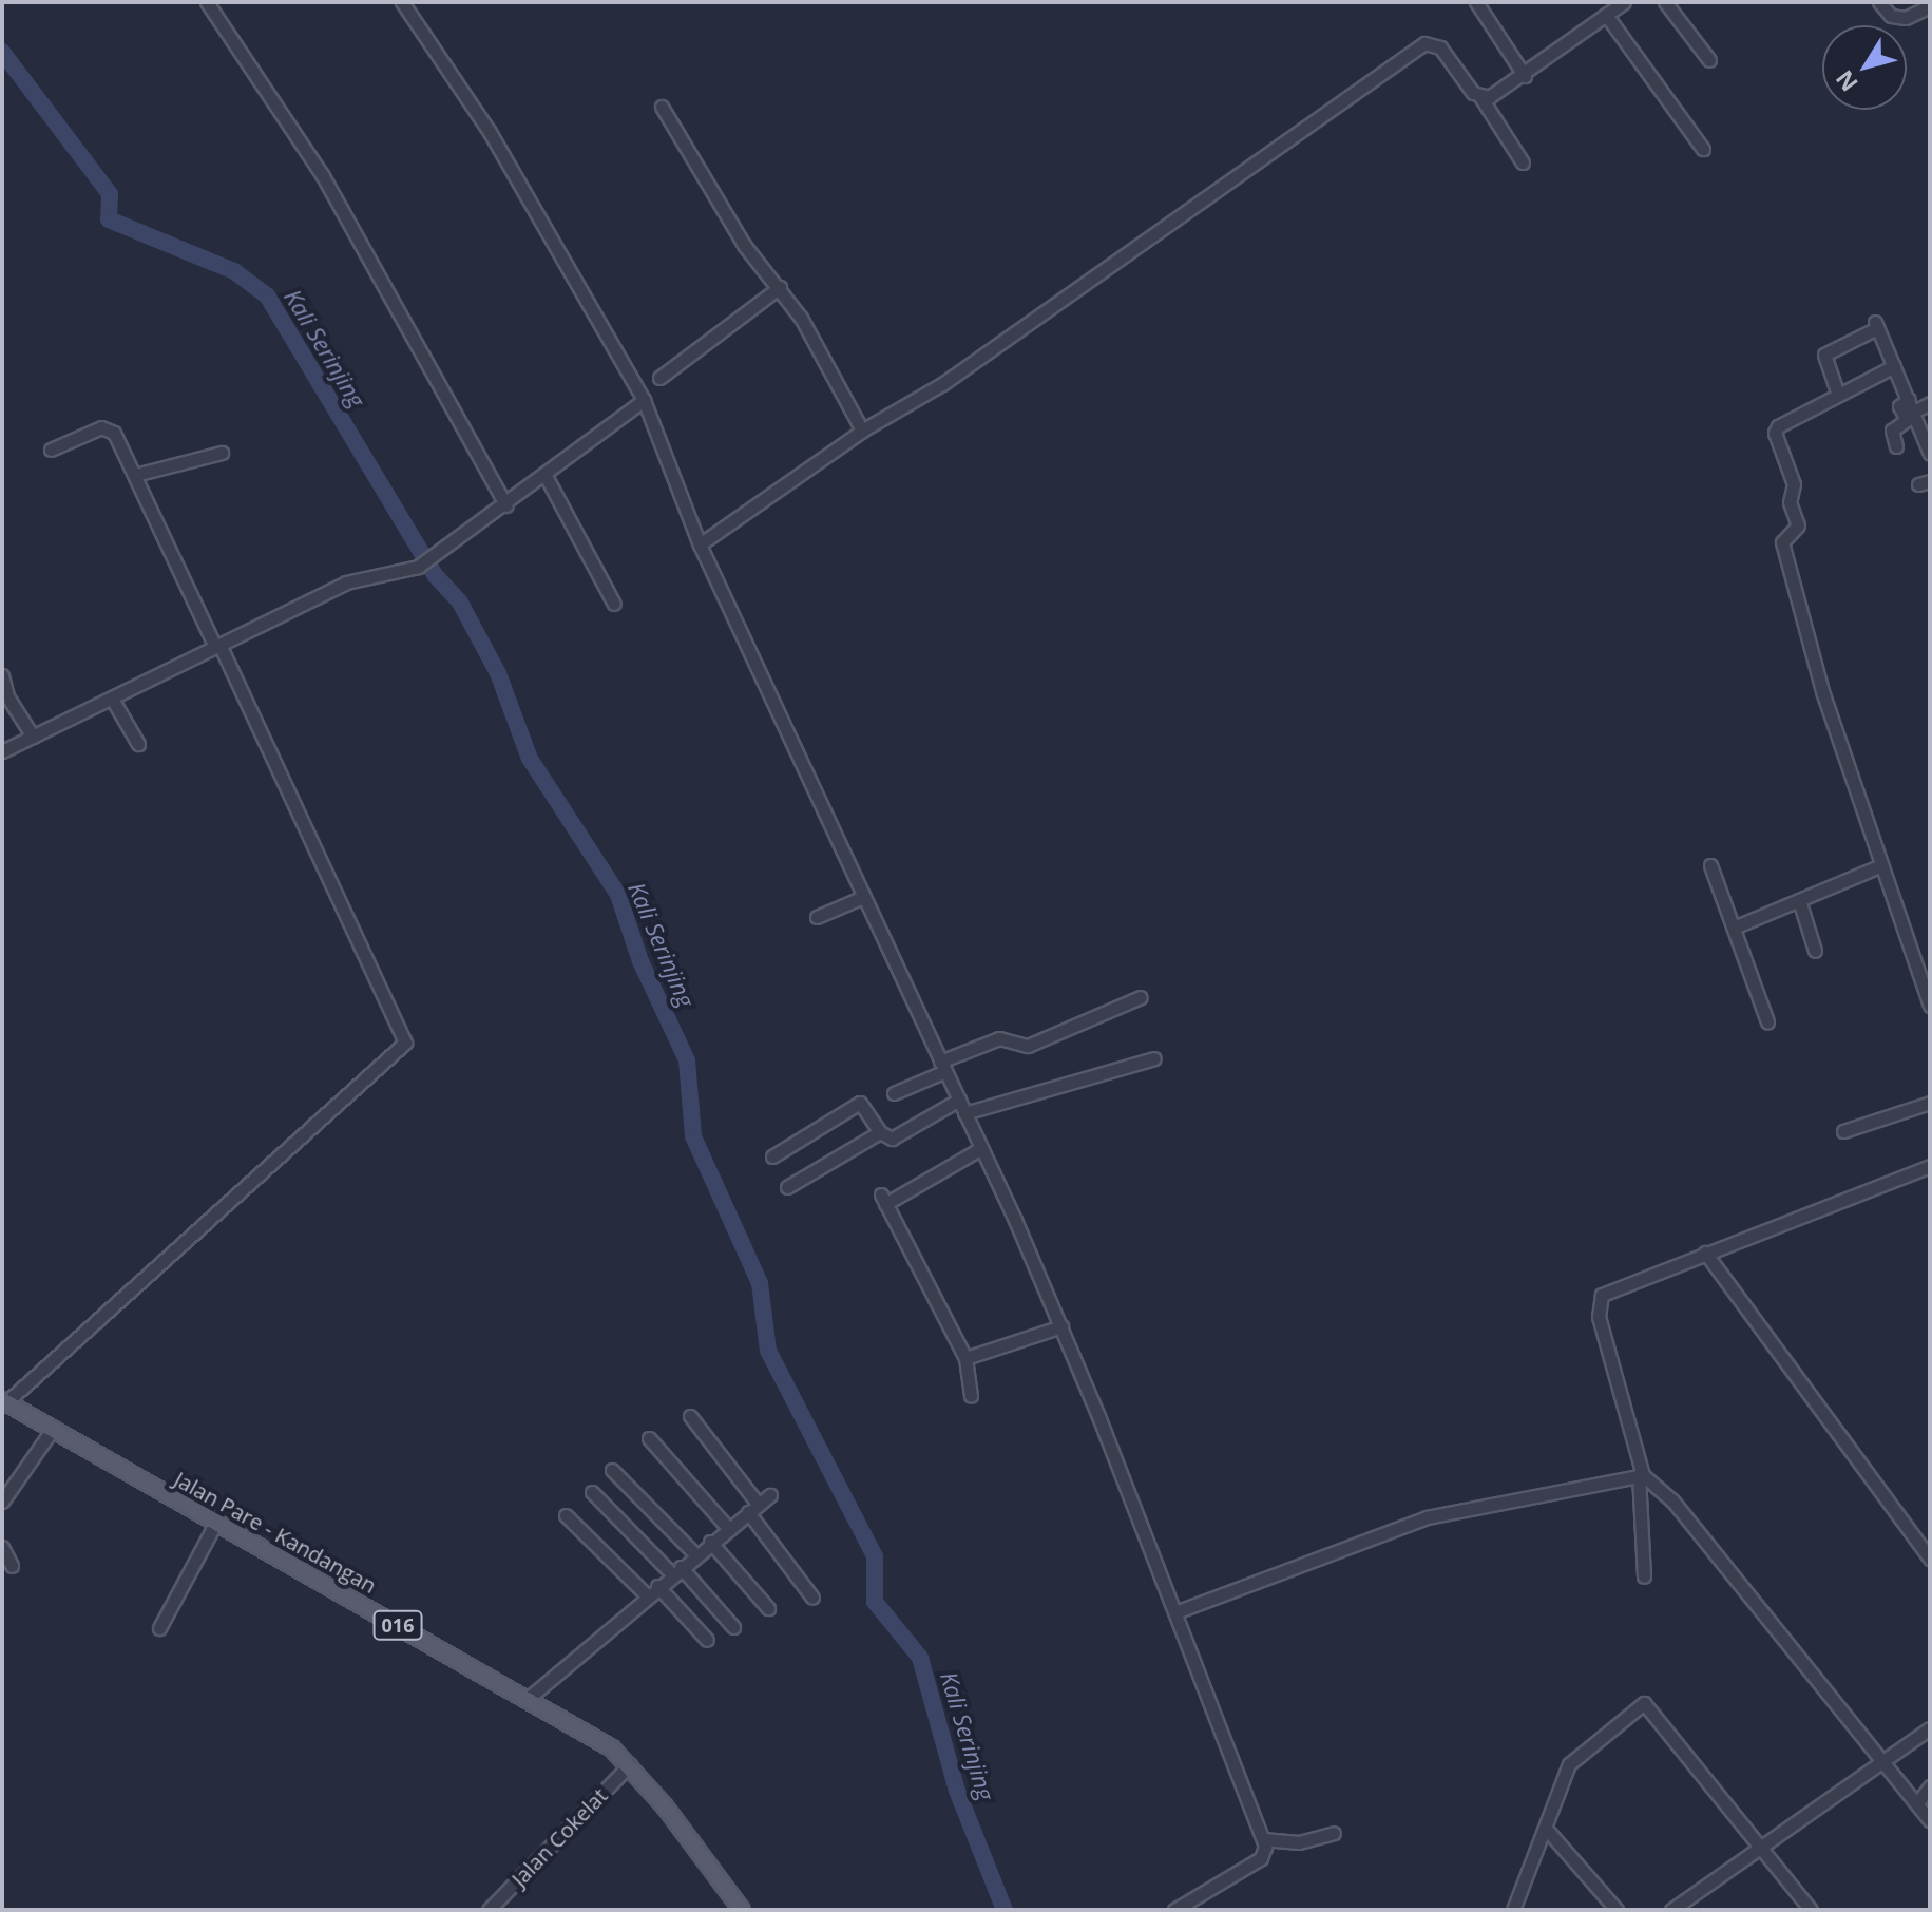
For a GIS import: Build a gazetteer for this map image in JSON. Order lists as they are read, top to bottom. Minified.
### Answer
{"streets":{"main road":["Jalan Pare - Kandangan","016"],"street":["Jalan Cokelat"]},"crossings":[["Jalan Pare - Kandangan","Jalan Cokelat"]],"water":["Kali Serinjing"],"north":"bottom left"}
